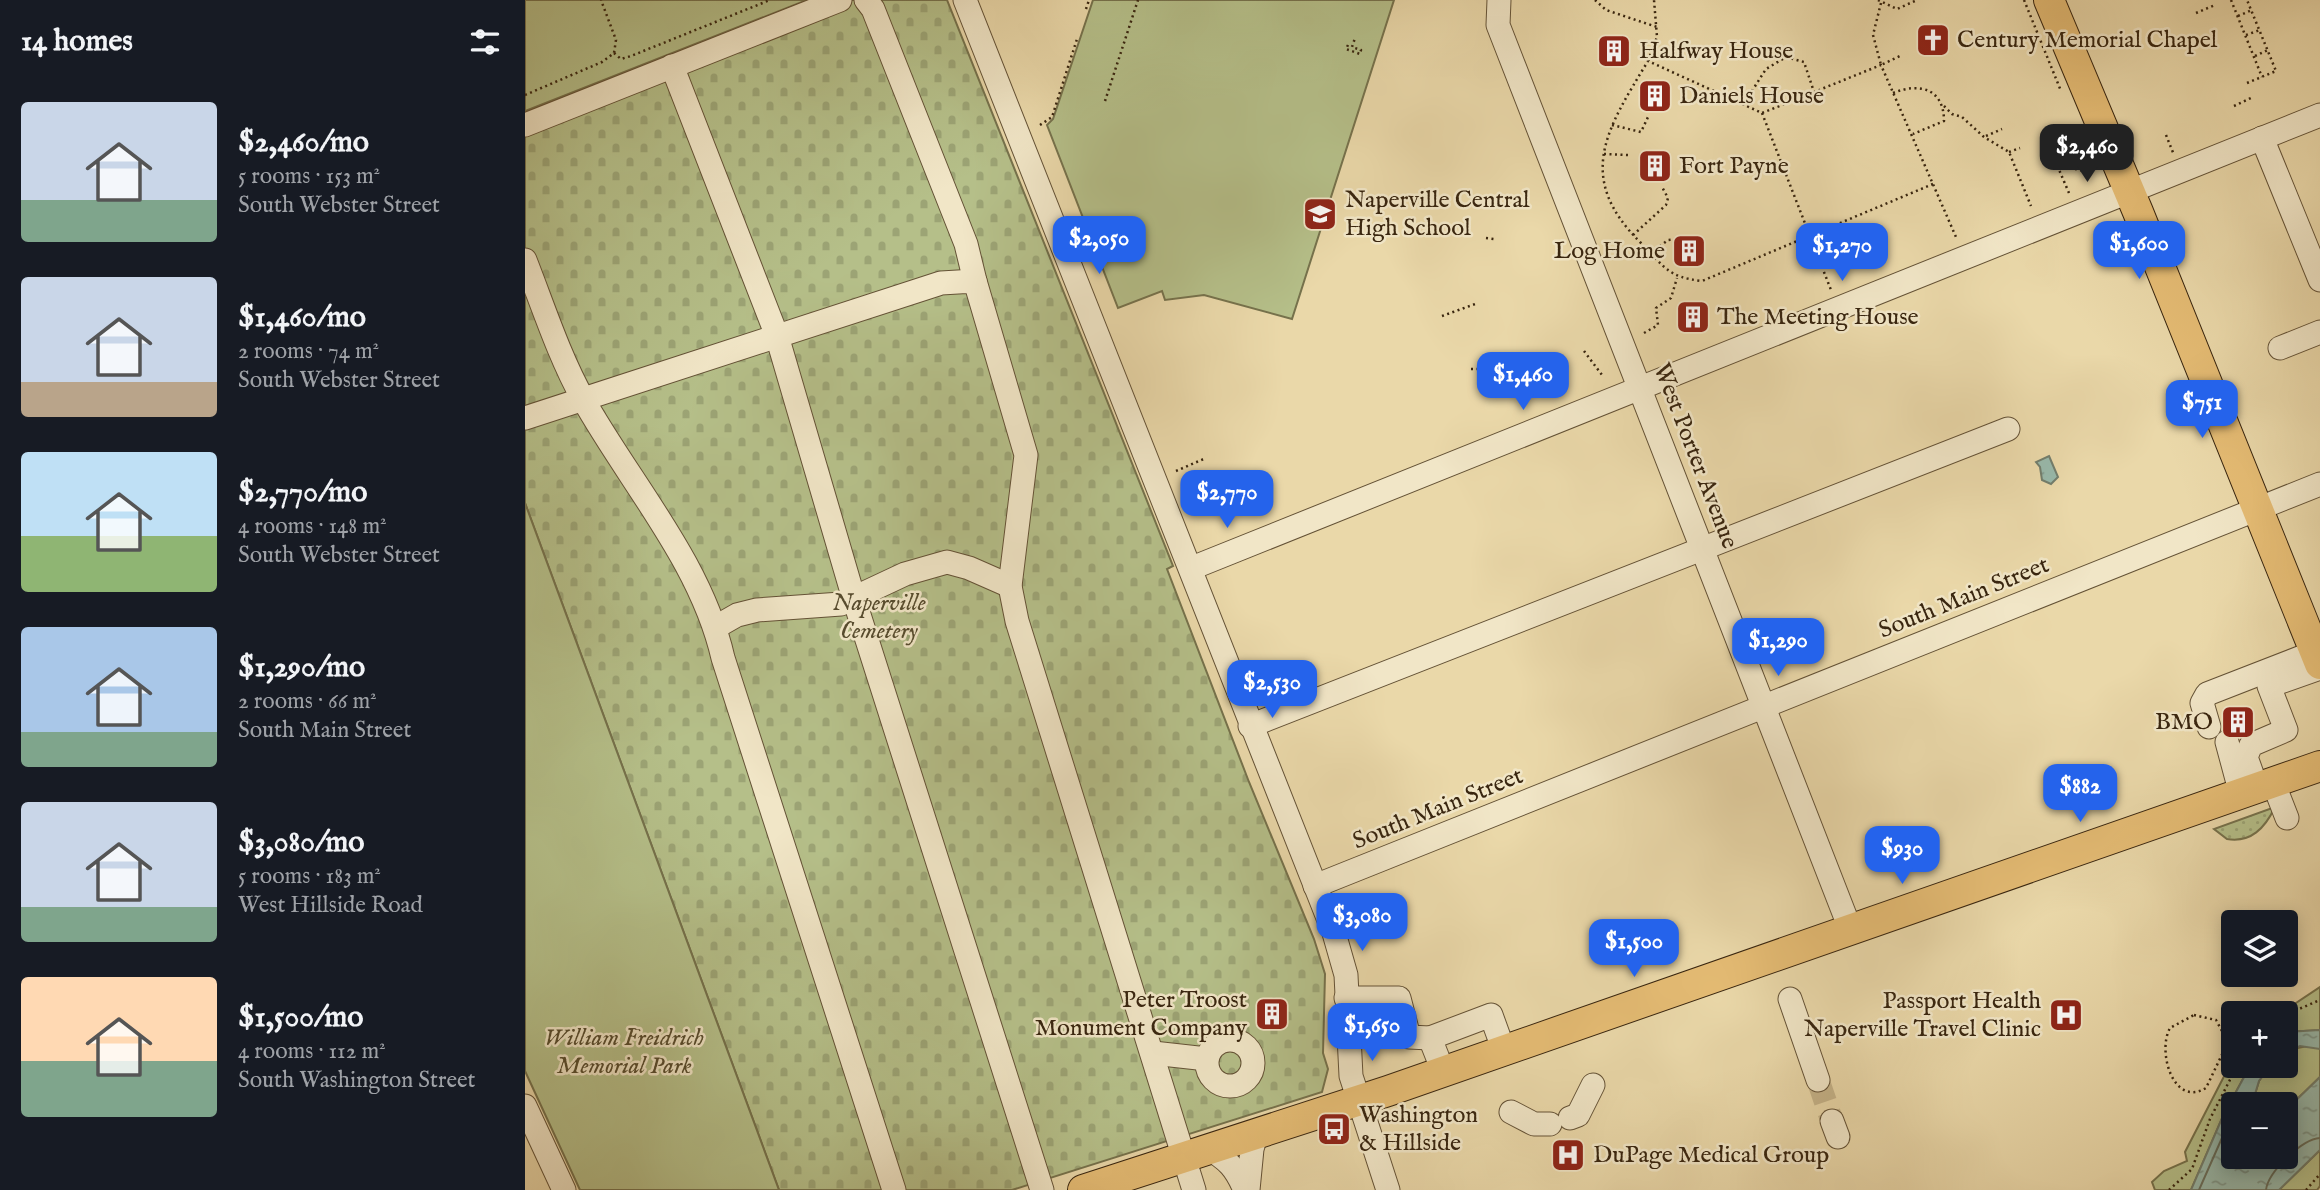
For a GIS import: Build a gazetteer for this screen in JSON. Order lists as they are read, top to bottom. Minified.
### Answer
{"streets":{"street":["West Porter Avenue","South Main Street"]},"crossings":[["West Porter Avenue","South Main Street"]],"parks":["Naperville Cemetery","William Freidrich Memorial Park"],"places":{"church":["Century Memorial Chapel"],"building":["Halfway House","Daniels House","Fort Payne","Log Home","The Meeting House","BMO","Peter Troost Monument Company"],"school or university":["Naperville Central High School"],"hospital":["Passport Health Naperville Travel Clinic","DuPage Medical Group"],"bus stop":["Washington & Hillside"]},"page":{"heading":"14 homes","list":[{"name":"$2,460/mo","note":"5 rooms · 153 m² · South Webster Street"},{"name":"$1,460/mo","note":"2 rooms · 74 m² · South Webster Street"},{"name":"$2,770/mo","note":"4 rooms · 148 m² · South Webster Street"},{"name":"$1,290/mo","note":"2 rooms · 66 m² · South Main Street"},{"name":"$3,080/mo","note":"5 rooms · 183 m² · West Hillside Road"},{"name":"$1,500/mo","note":"4 rooms · 112 m² · South Washington Street"}],"price":["$2,460","$2,050","$1,600","$1,270","$1,460","$751","$2,770","$1,290","$2,530","$882","$930","$3,080","$1,500","$1,650"],"map_buttons":["+","−"]}}
